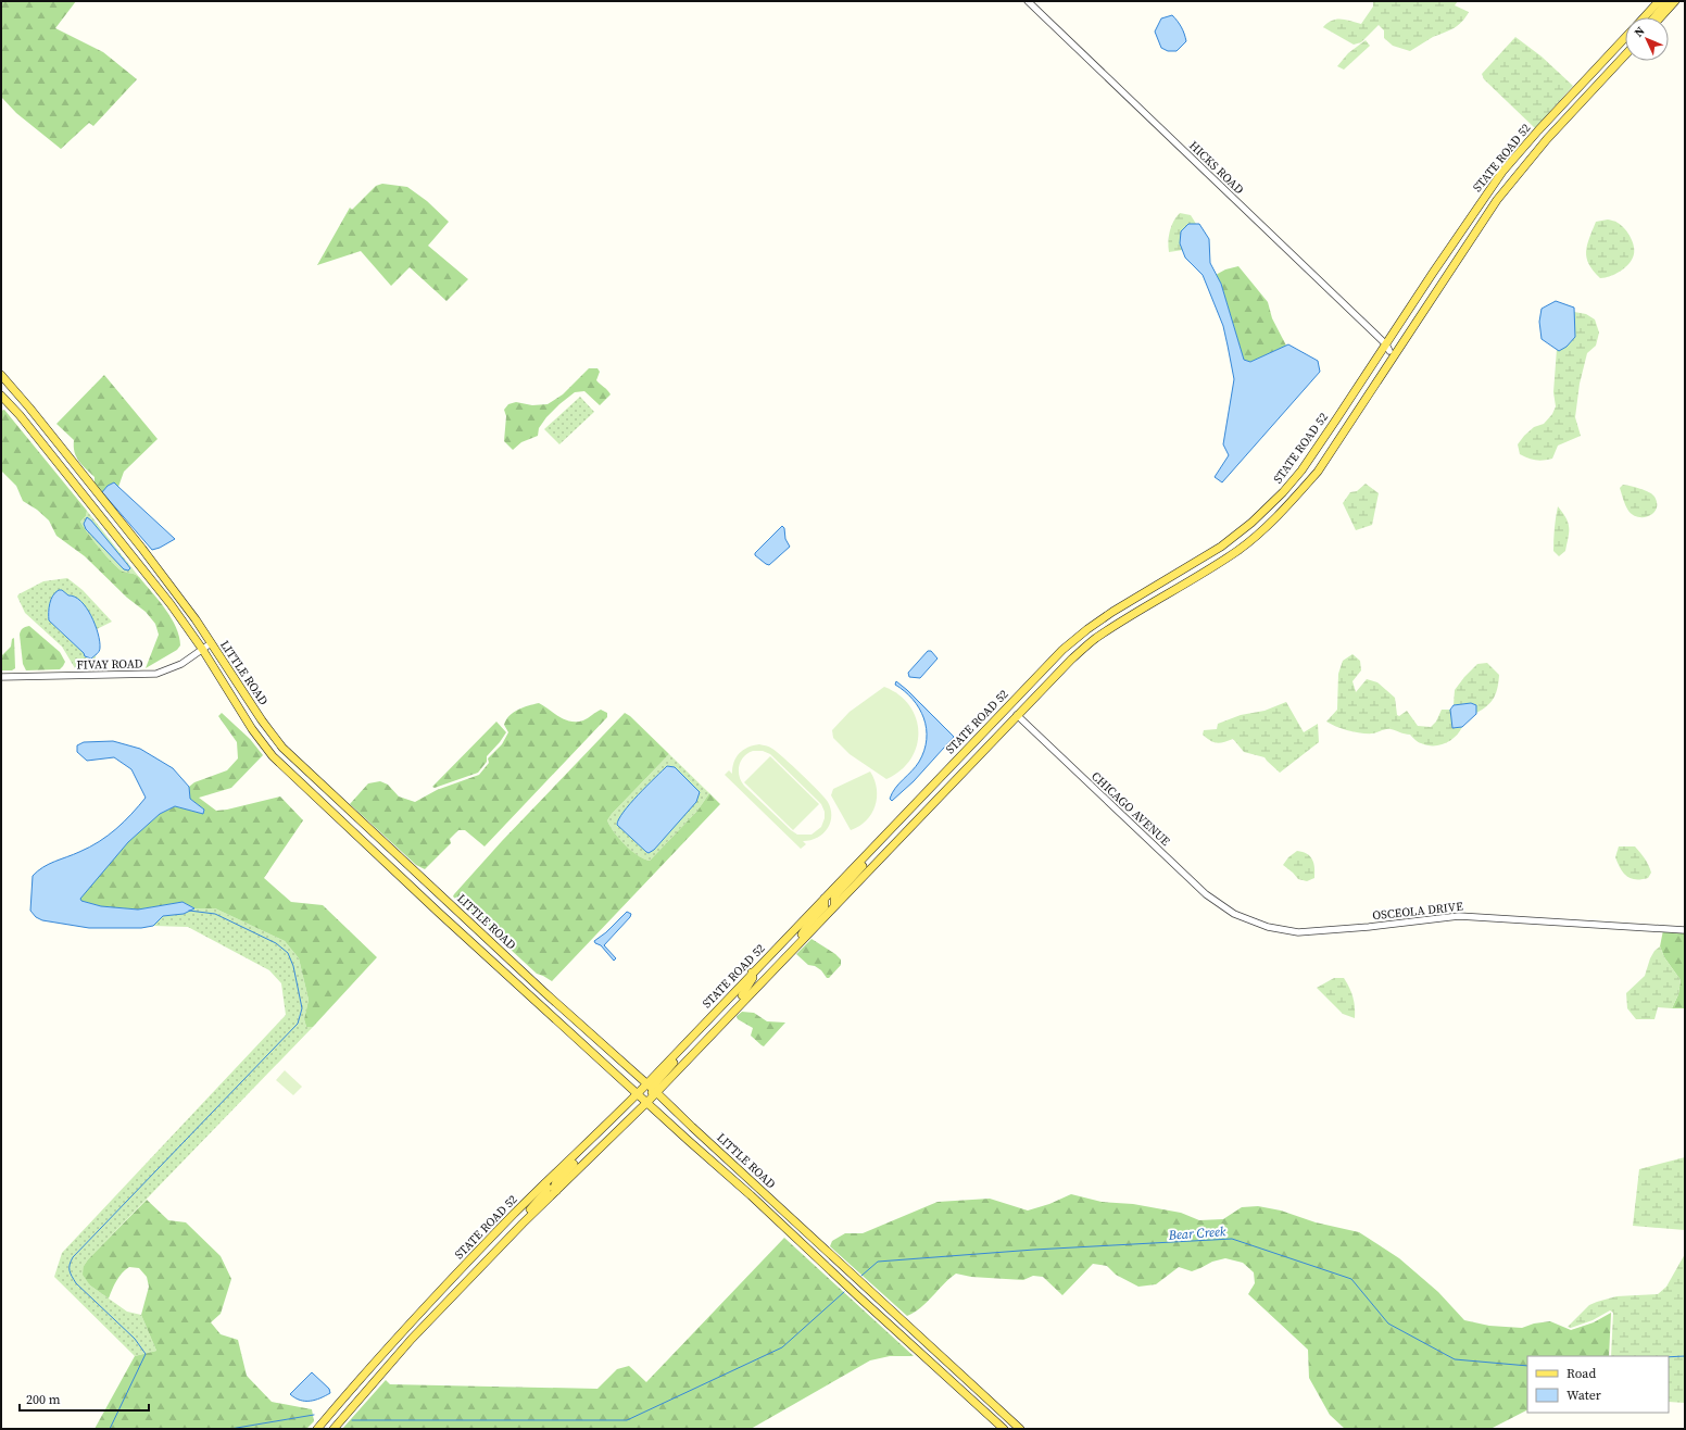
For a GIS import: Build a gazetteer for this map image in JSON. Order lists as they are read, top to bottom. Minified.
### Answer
{"streets":{"main road":["STATE ROAD 52","LITTLE ROAD"],"street":["HICKS ROAD","FIVAY ROAD","CHICAGO AVENUE","OSCEOLA DRIVE"]},"crossings":[["STATE ROAD 52","HICKS ROAD"],["STATE ROAD 52","LITTLE ROAD"],["STATE ROAD 52","CHICAGO AVENUE"],["FIVAY ROAD","LITTLE ROAD"],["CHICAGO AVENUE","OSCEOLA DRIVE"]],"water":["Bear Creek"],"legend":["Road","Water"],"scale_bar":"200 m","north":"top left"}
